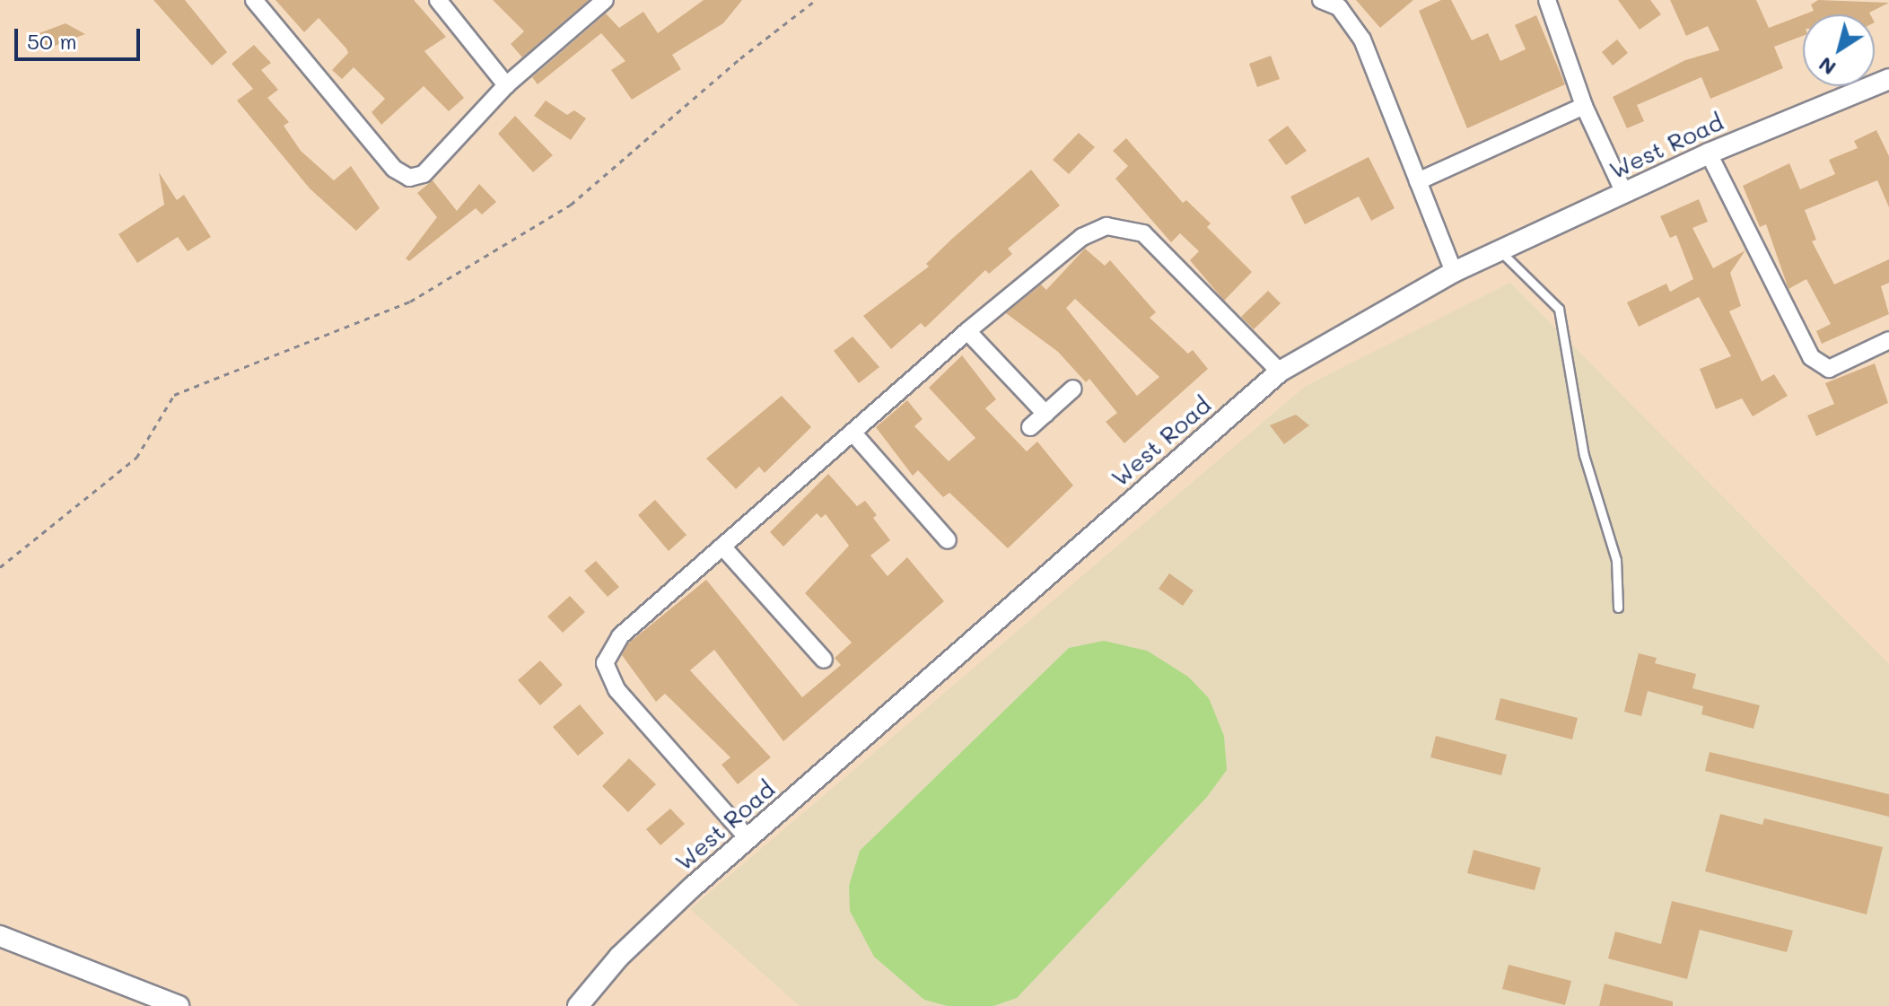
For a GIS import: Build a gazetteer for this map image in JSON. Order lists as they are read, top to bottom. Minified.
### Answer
{"streets":{"street":["West Road"]},"scale_bar":"50 m","north":"bottom left"}
